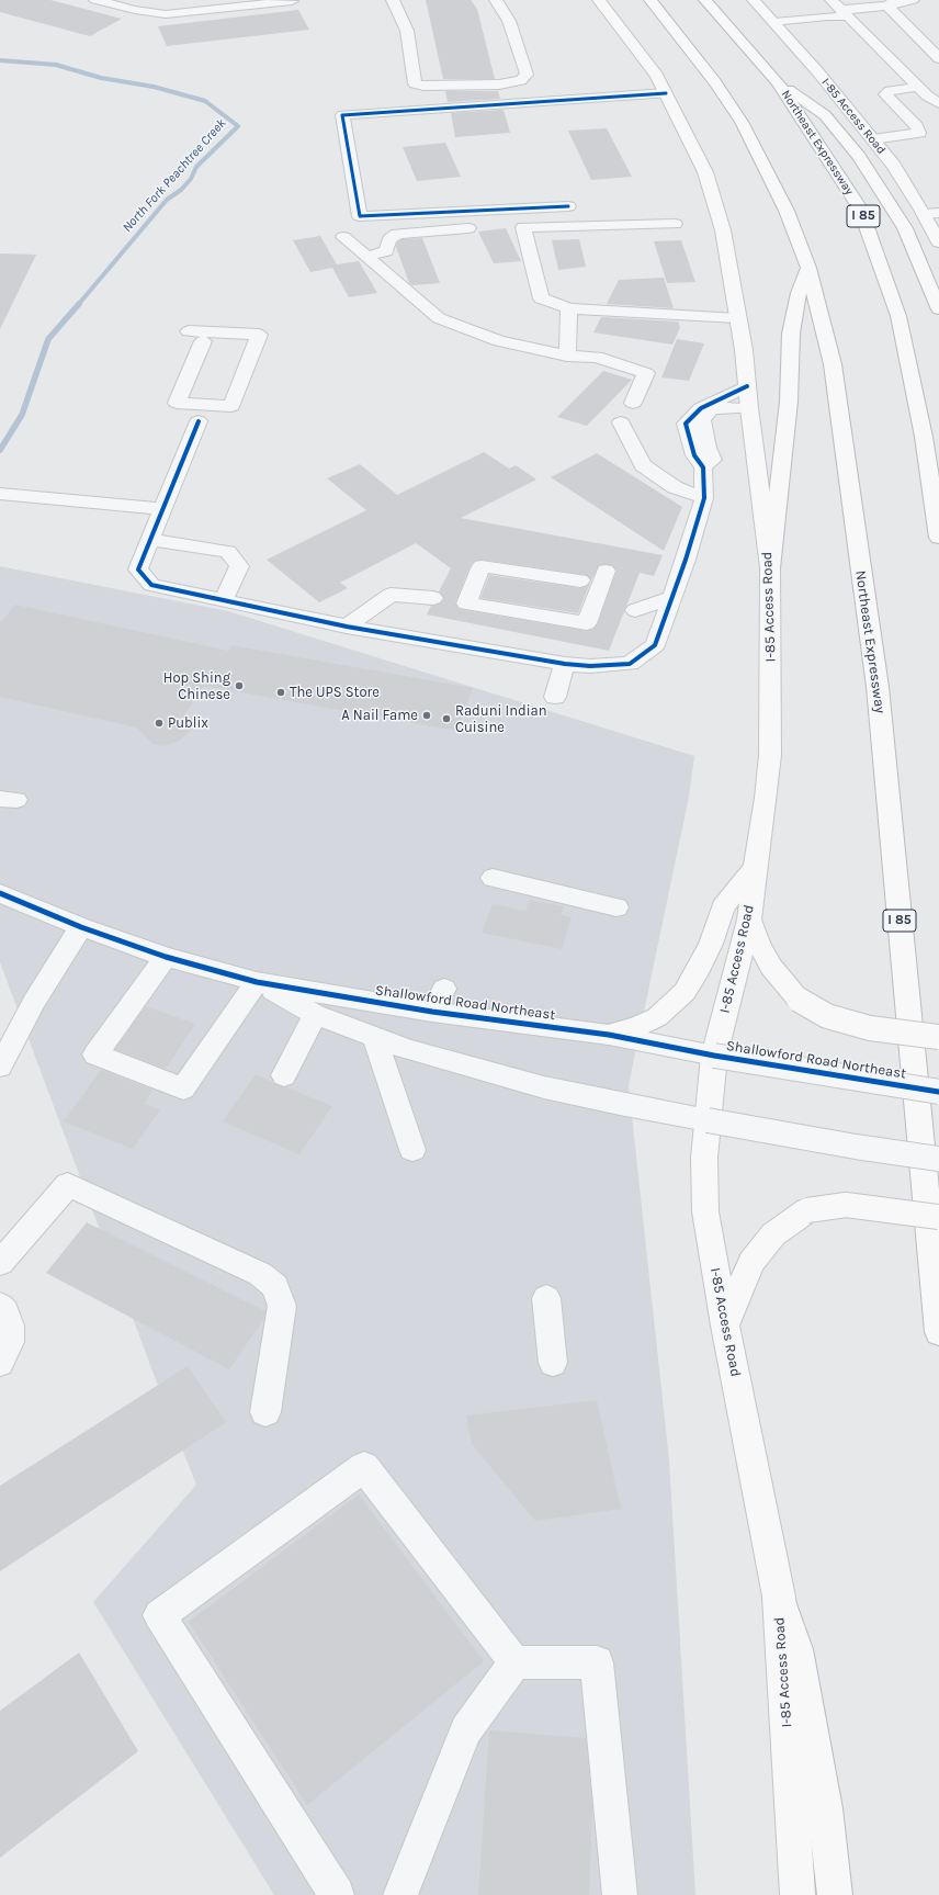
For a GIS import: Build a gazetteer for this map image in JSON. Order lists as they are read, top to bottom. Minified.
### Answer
{"streets":{"main road":["I-85 Access Road","Northeast Expressway","I 85"],"street":["Shallowford Road Northeast"]},"crossings":[["I-85 Access Road","Shallowford Road Northeast"]],"water":["North Fork Peachtree Creek"],"places":["Hop Shing Chinese","The UPS Store","A Nail Fame","Raduni Indian Cuisine","Publix"]}
